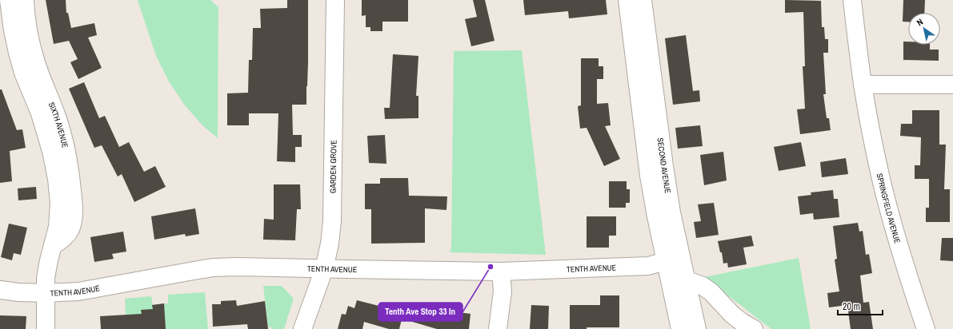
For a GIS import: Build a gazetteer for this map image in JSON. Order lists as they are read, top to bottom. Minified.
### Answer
{"streets":{"street":["SIXTH AVENUE","SECOND AVENUE","GARDEN GROVE","SPRINGFIELD AVENUE","TENTH AVENUE"]},"crossings":[["SIXTH AVENUE","TENTH AVENUE"],["SECOND AVENUE","TENTH AVENUE"],["GARDEN GROVE","TENTH AVENUE"]],"places":["Tenth Ave Stop 33 In"],"scale_bar":"20 m","north":"top left"}
